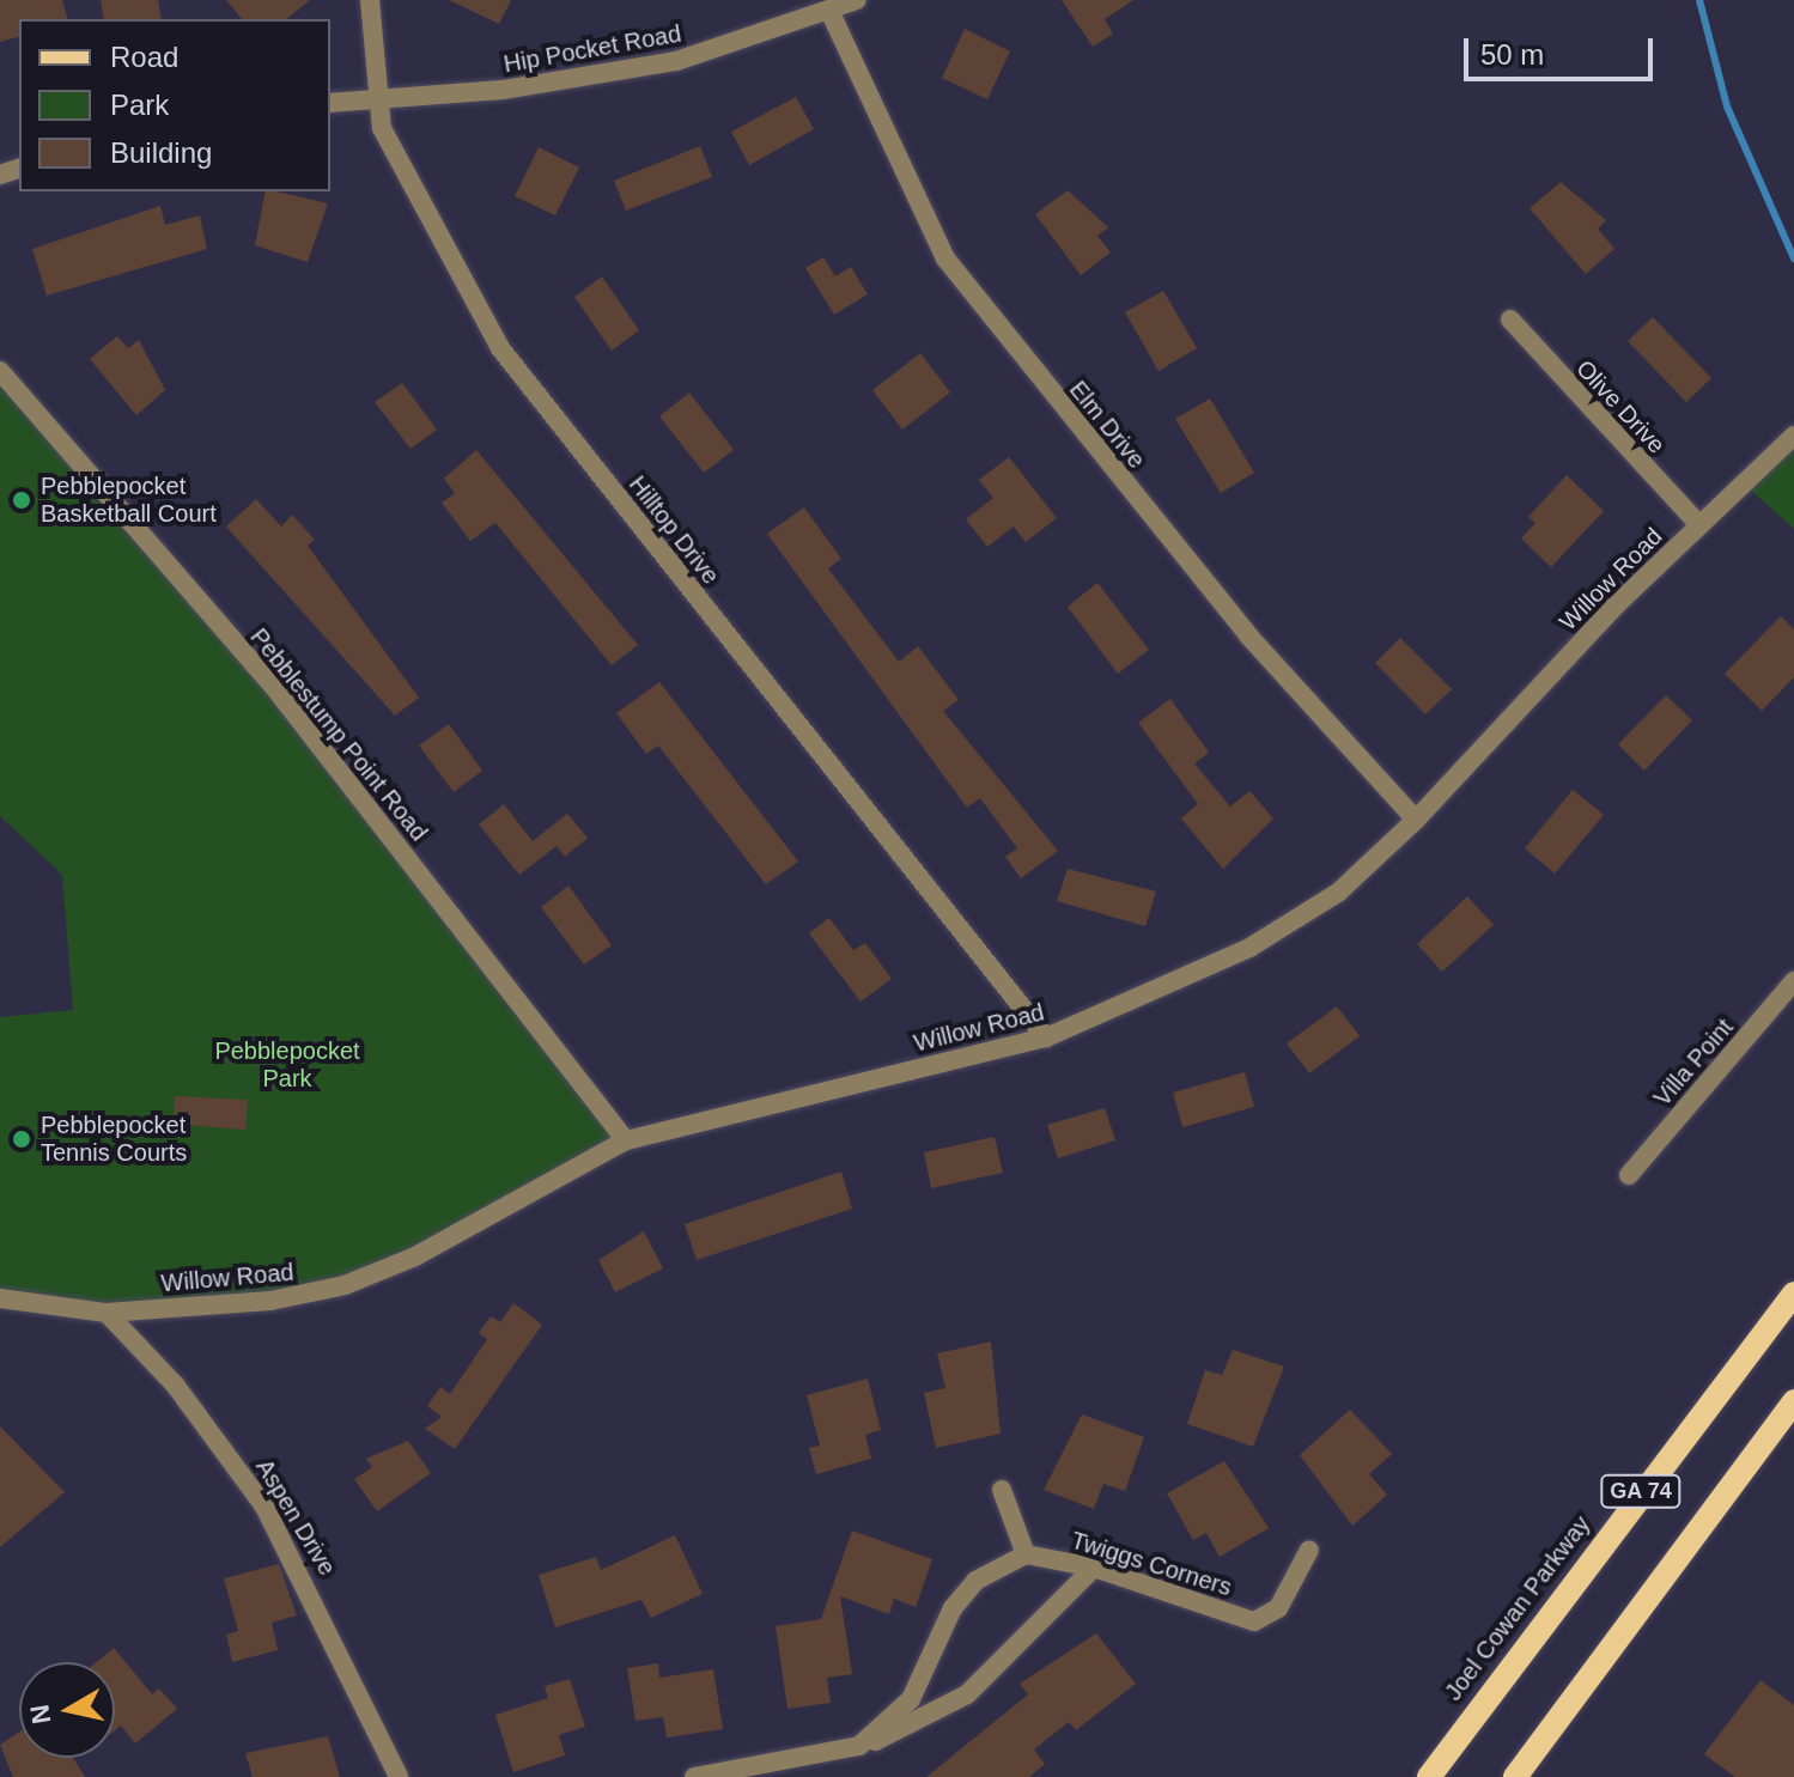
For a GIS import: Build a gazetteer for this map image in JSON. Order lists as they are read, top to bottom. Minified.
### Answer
{"streets":{"main road":["GA 74","Joel Cowan Parkway"],"street":["Hip Pocket Road","Olive Drive","Elm Drive","Hilltop Drive","Willow Road","Pebblestump Point Road","Villa Point","Aspen Drive","Twiggs Corners"]},"crossings":[["Hip Pocket Road","Elm Drive"],["Hip Pocket Road","Hilltop Drive"],["Olive Drive","Willow Road"],["Elm Drive","Willow Road"],["Hilltop Drive","Willow Road"],["Willow Road","Pebblestump Point Road"],["Willow Road","Aspen Drive"]],"parks":["Pebblepocket Park"],"places":["Pebblepocket Basketball Court","Pebblepocket Tennis Courts"],"legend":["Road","Park","Building"],"scale_bar":"50 m","north":"left"}
